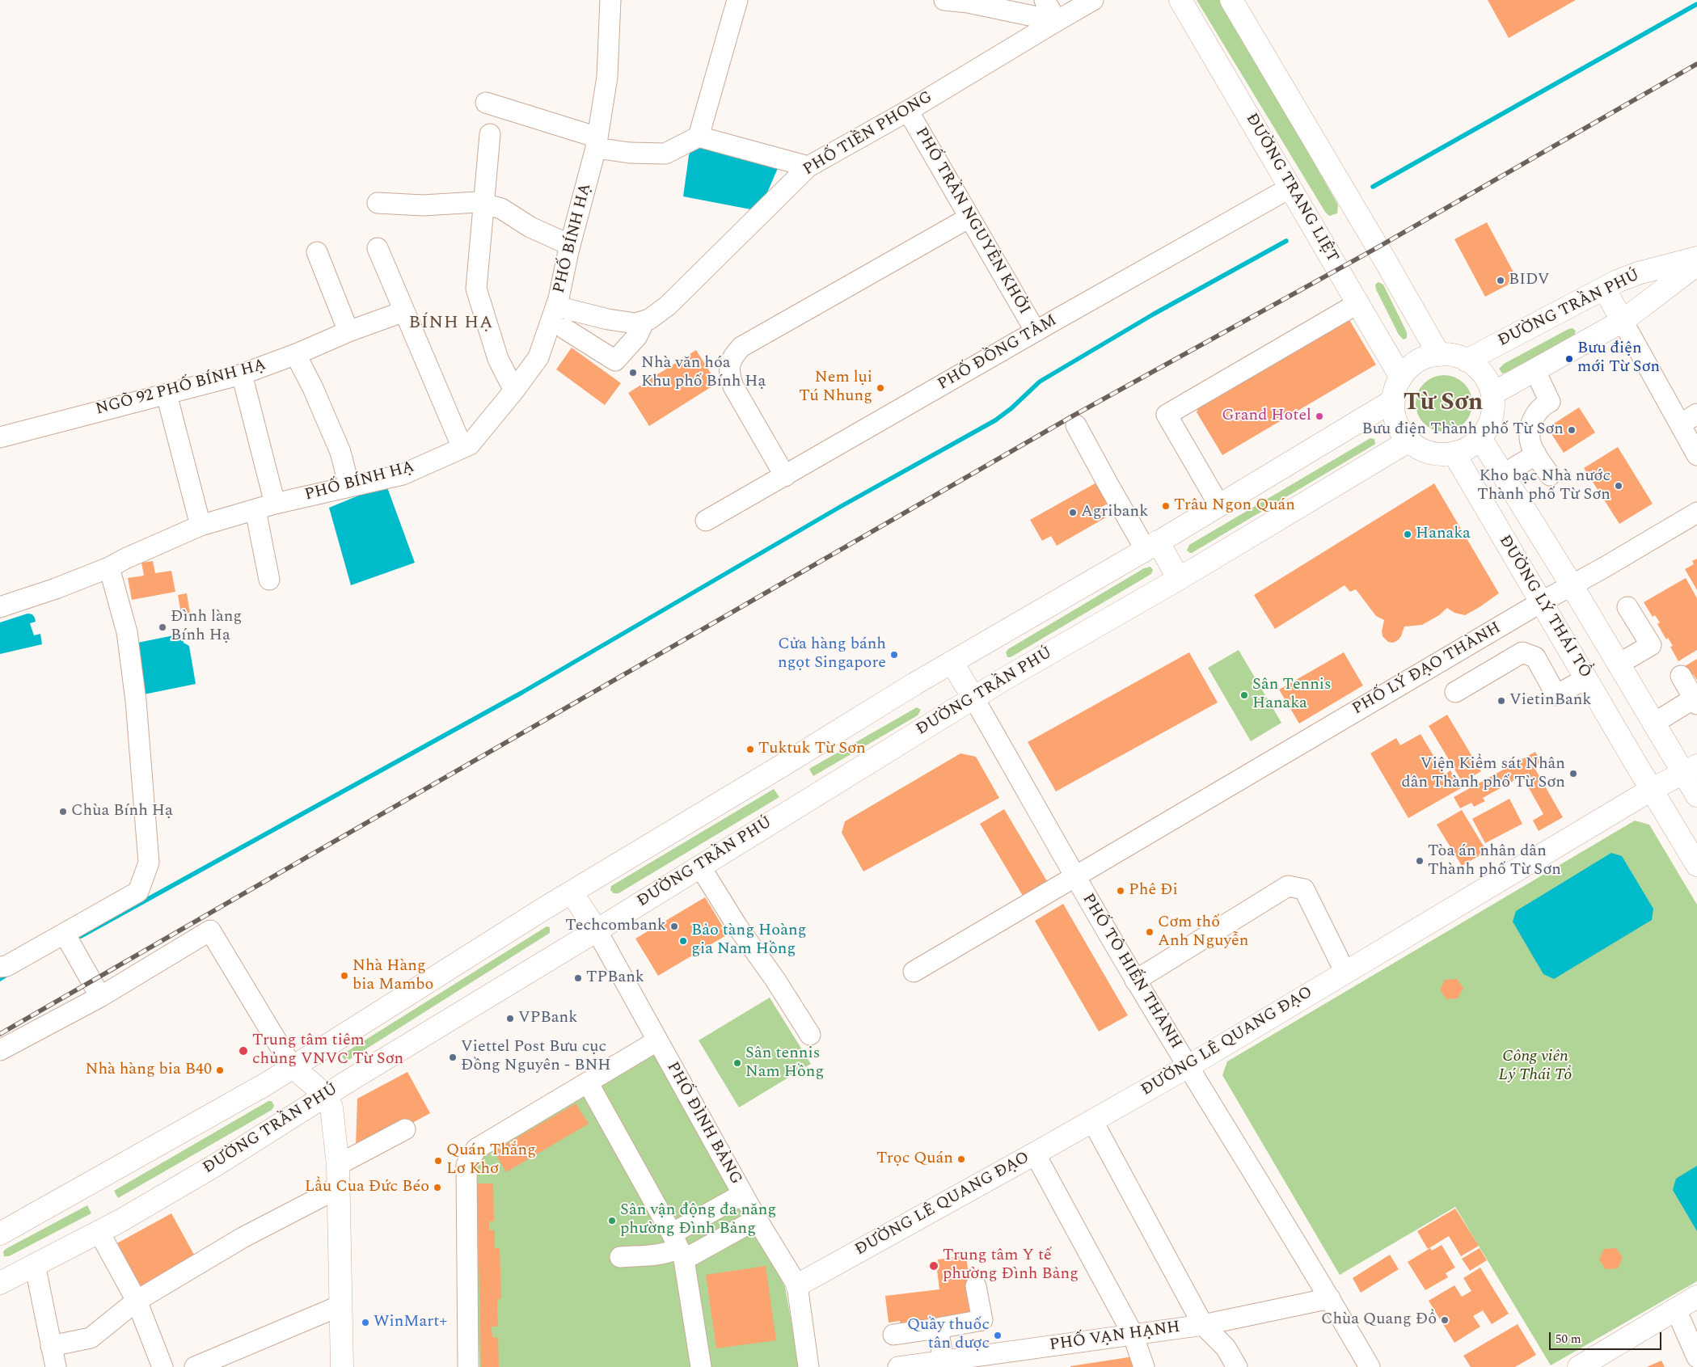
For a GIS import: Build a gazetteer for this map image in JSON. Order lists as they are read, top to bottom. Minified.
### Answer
{"streets":{"main road":["ĐƯỜNG TRANG LIỆT","ĐƯỜNG TRẦN PHÚ","ĐƯỜNG LÝ THÁI TỔ","ĐƯỜNG LÊ QUANG ĐẠO"],"street":["PHỐ TIỀN PHONG","PHỐ TRẦN NGUYÊN KHỞI","PHỐ BÍNH HẠ","PHỐ ĐỒNG TÂM","NGÕ 92 PHỐ BÍNH HẠ","PHỐ LÝ ĐẠO THÀNH","PHỐ TÔ HIẾN THÀNH","PHỐ ĐÌNH BẢNG","PHỐ VẠN HẠNH"]},"crossings":[["PHỐ TIỀN PHONG","PHỐ TRẦN NGUYÊN KHỞI"],["PHỐ TIỀN PHONG","PHỐ BÍNH HẠ"],["ĐƯỜNG TRANG LIỆT","ĐƯỜNG TRẦN PHÚ"],["ĐƯỜNG TRANG LIỆT","PHỐ ĐỒNG TÂM"],["ĐƯỜNG TRANG LIỆT","ĐƯỜNG LÝ THÁI TỔ"],["PHỐ TRẦN NGUYÊN KHỞI","PHỐ ĐỒNG TÂM"],["ĐƯỜNG TRẦN PHÚ","ĐƯỜNG LÝ THÁI TỔ"],["ĐƯỜNG TRẦN PHÚ","PHỐ TÔ HIẾN THÀNH"],["ĐƯỜNG TRẦN PHÚ","PHỐ ĐÌNH BẢNG"],["ĐƯỜNG LÝ THÁI TỔ","PHỐ LÝ ĐẠO THÀNH"],["ĐƯỜNG LÝ THÁI TỔ","ĐƯỜNG LÊ QUANG ĐẠO"],["PHỐ LÝ ĐẠO THÀNH","PHỐ TÔ HIẾN THÀNH"],["PHỐ TÔ HIẾN THÀNH","ĐƯỜNG LÊ QUANG ĐẠO"],["PHỐ TÔ HIẾN THÀNH","PHỐ VẠN HẠNH"],["ĐƯỜNG LÊ QUANG ĐẠO","PHỐ ĐÌNH BẢNG"]],"districts":["BÍNH HẠ","Từ Sơn"],"parks":["Công viên Lý Thái Tổ"],"places":["BIDV","Bưu điện mới Từ Sơn","Nhà văn hóa Khu phố Bính Hạ","Nem lụi Tú Nhung","Grand Hotel","Bưu điện Thành phố Từ Sơn","Kho bạc Nhà nước Thành phố Từ Sơn","Trâu Ngon Quán","Agribank","Hanaka","Đình làng Bính Hạ","Cửa hàng bánh ngọt Singapore","Sân Tennis Hanaka","VietinBank","Tuktuk Từ Sơn","Viện Kiểm sát Nhân dân Thành phố Từ Sơn","Chùa Bính Hạ","Tòa án nhân dân Thành phố Từ Sơn","Phê Đi","Techcombank","Cơm thố Anh Nguyễn","Bảo tàng Hoàng gia Nam Hồng","Nhà Hàng bia Mambo","TPBank","VPBank","Trung tâm tiêm chủng VNVC Từ Sơn","Viettel Post Bưu cục Đồng Nguyên - BNH","Sân tennis Nam Hồng","Nhà hàng bia B40","Trọc Quán","Quán Thắng Lơ Khơ","Lẩu Cua Đức Béo","Sân vận động đa năng phường Đình Bảng","Trung tâm Y tế phường Đình Bảng","Chùa Quang Đổ","WinMart+","Quầy thuốc tân dược"],"scale_bar":"50 m"}
